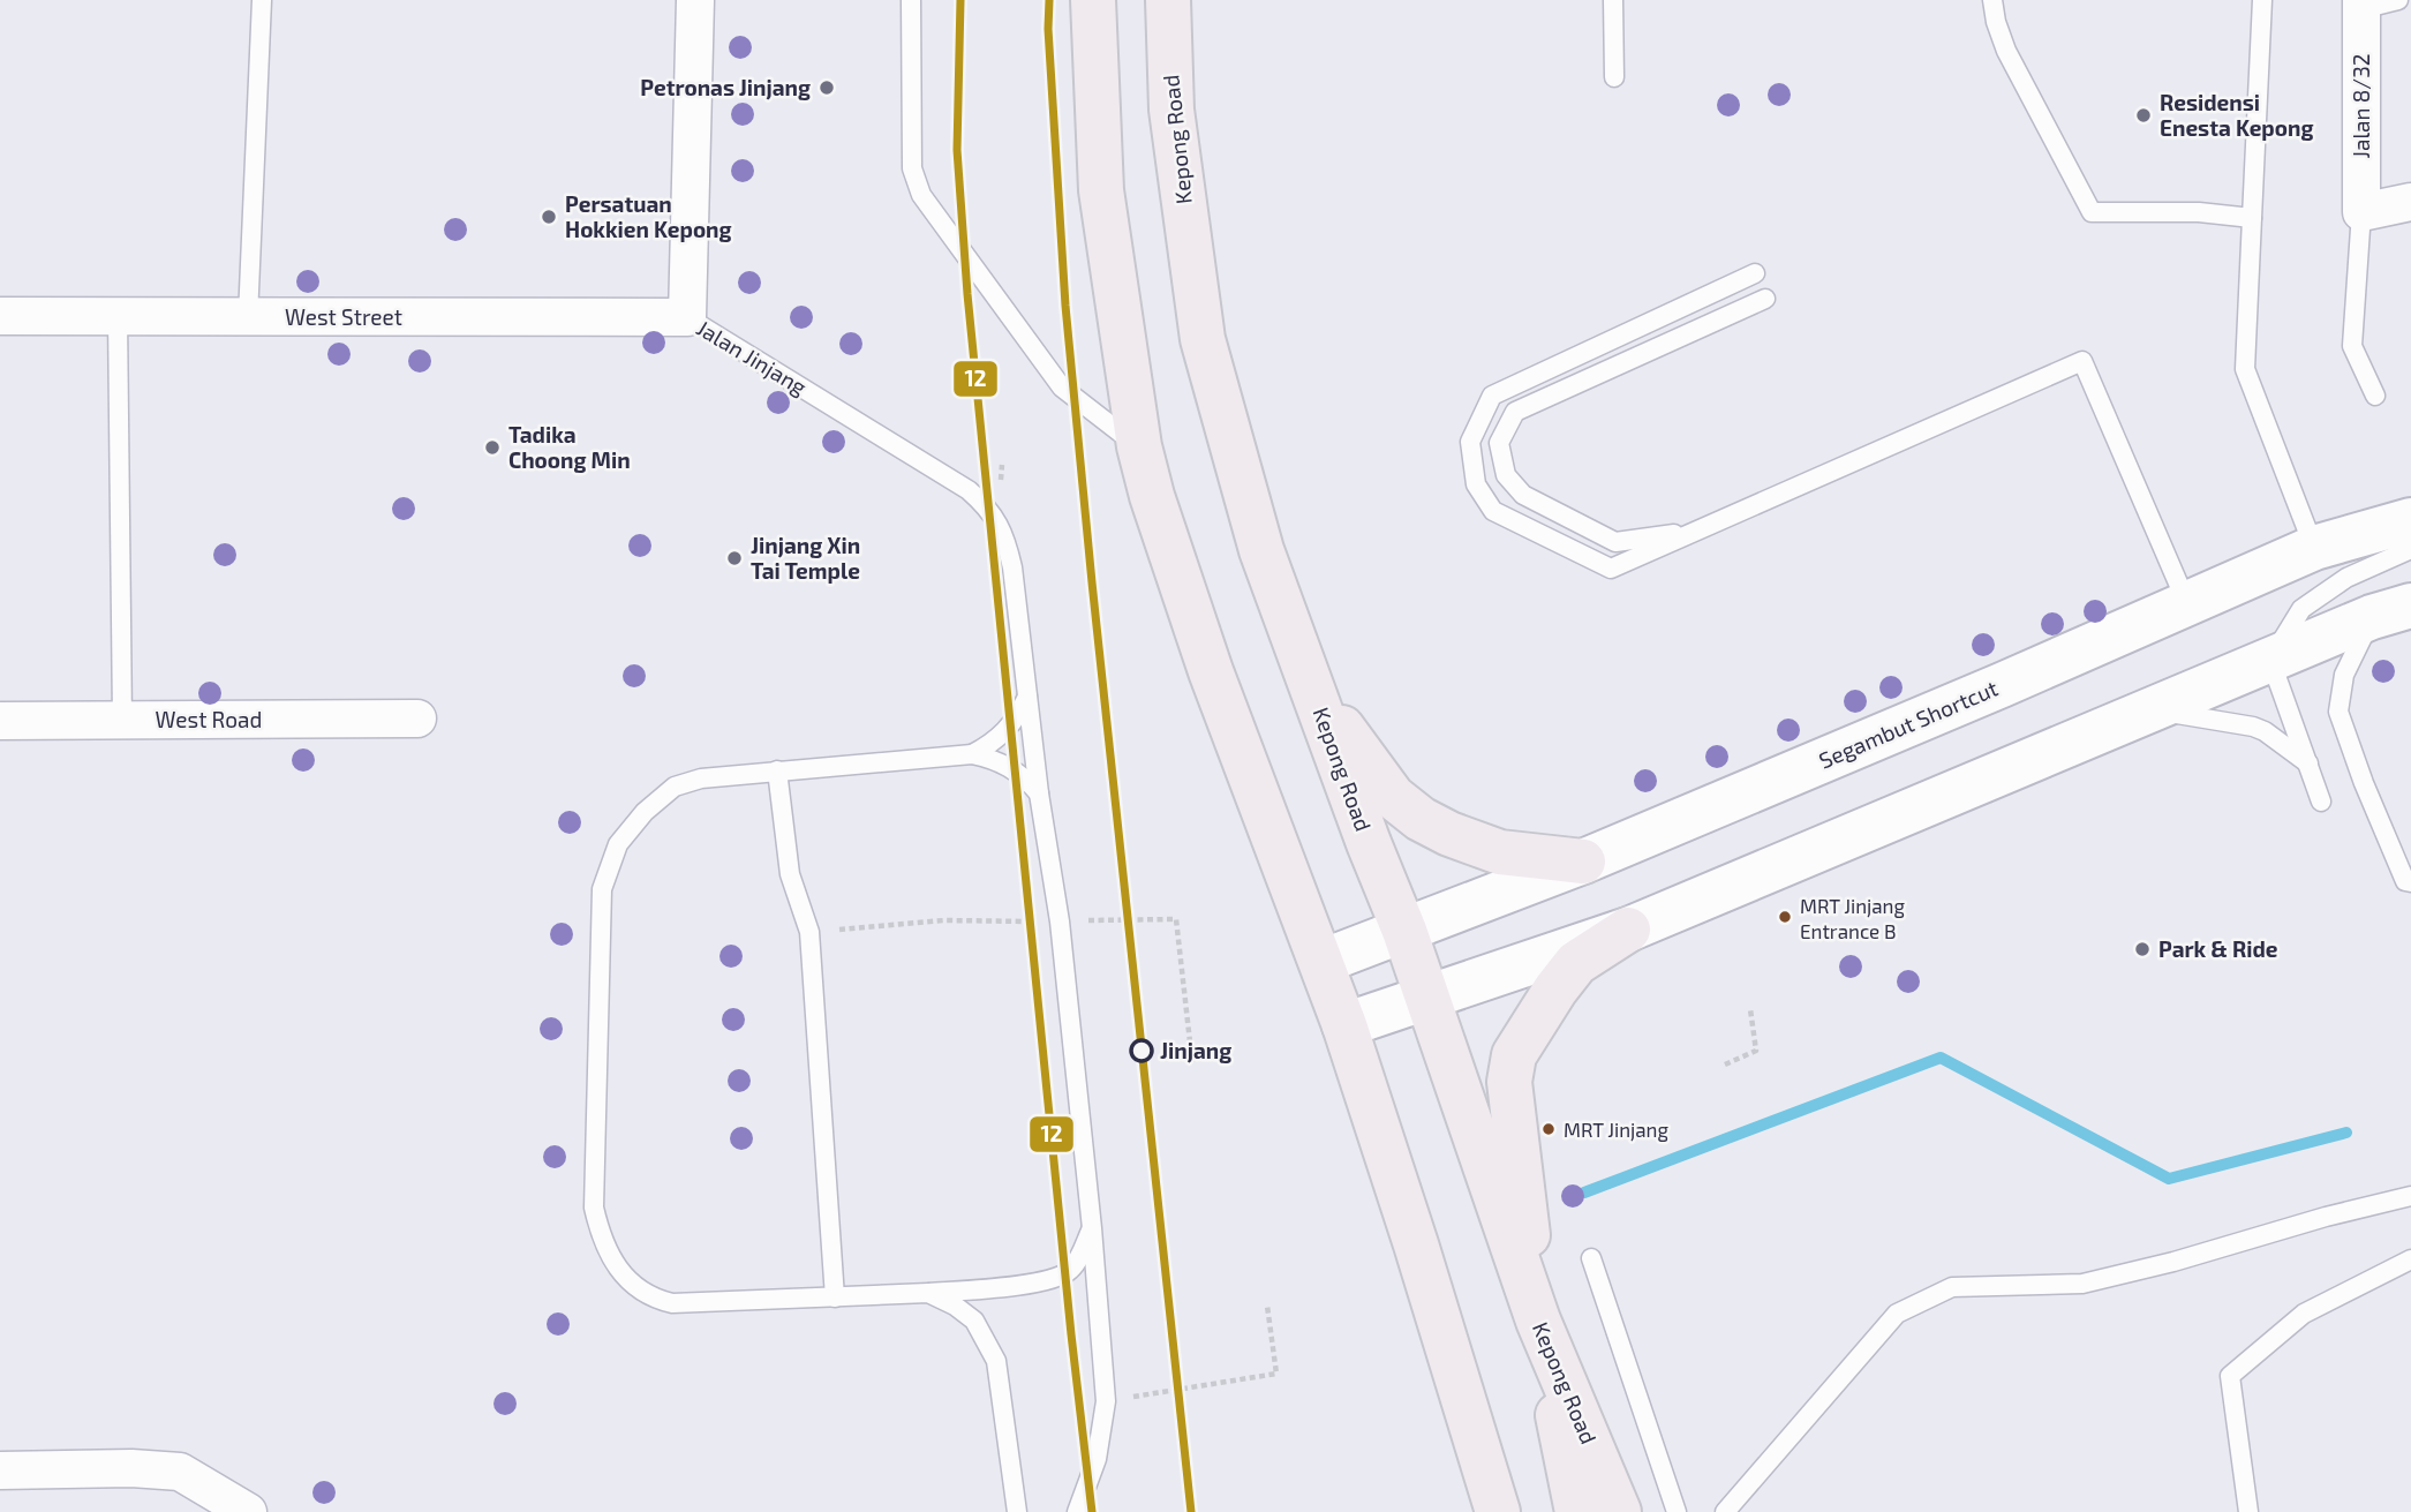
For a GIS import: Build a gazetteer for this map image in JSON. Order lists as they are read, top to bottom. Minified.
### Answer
{"streets":{"main road":["Kepong Road","Segambut Shortcut"],"street":["Jalan 8/32","West Street","Jalan Jinjang","West Road"]},"crossings":[["Kepong Road","Segambut Shortcut"],["West Street","Jalan Jinjang"]],"places":["Petronas Jinjang","Residensi Enesta Kepong","Persatuan Hokkien Kepong","Tadika Choong Min","Jinjang Xin Tai Temple","MRT Jinjang Entrance B","Park & Ride","Jinjang","MRT Jinjang"],"lines":["transit line 12"]}
